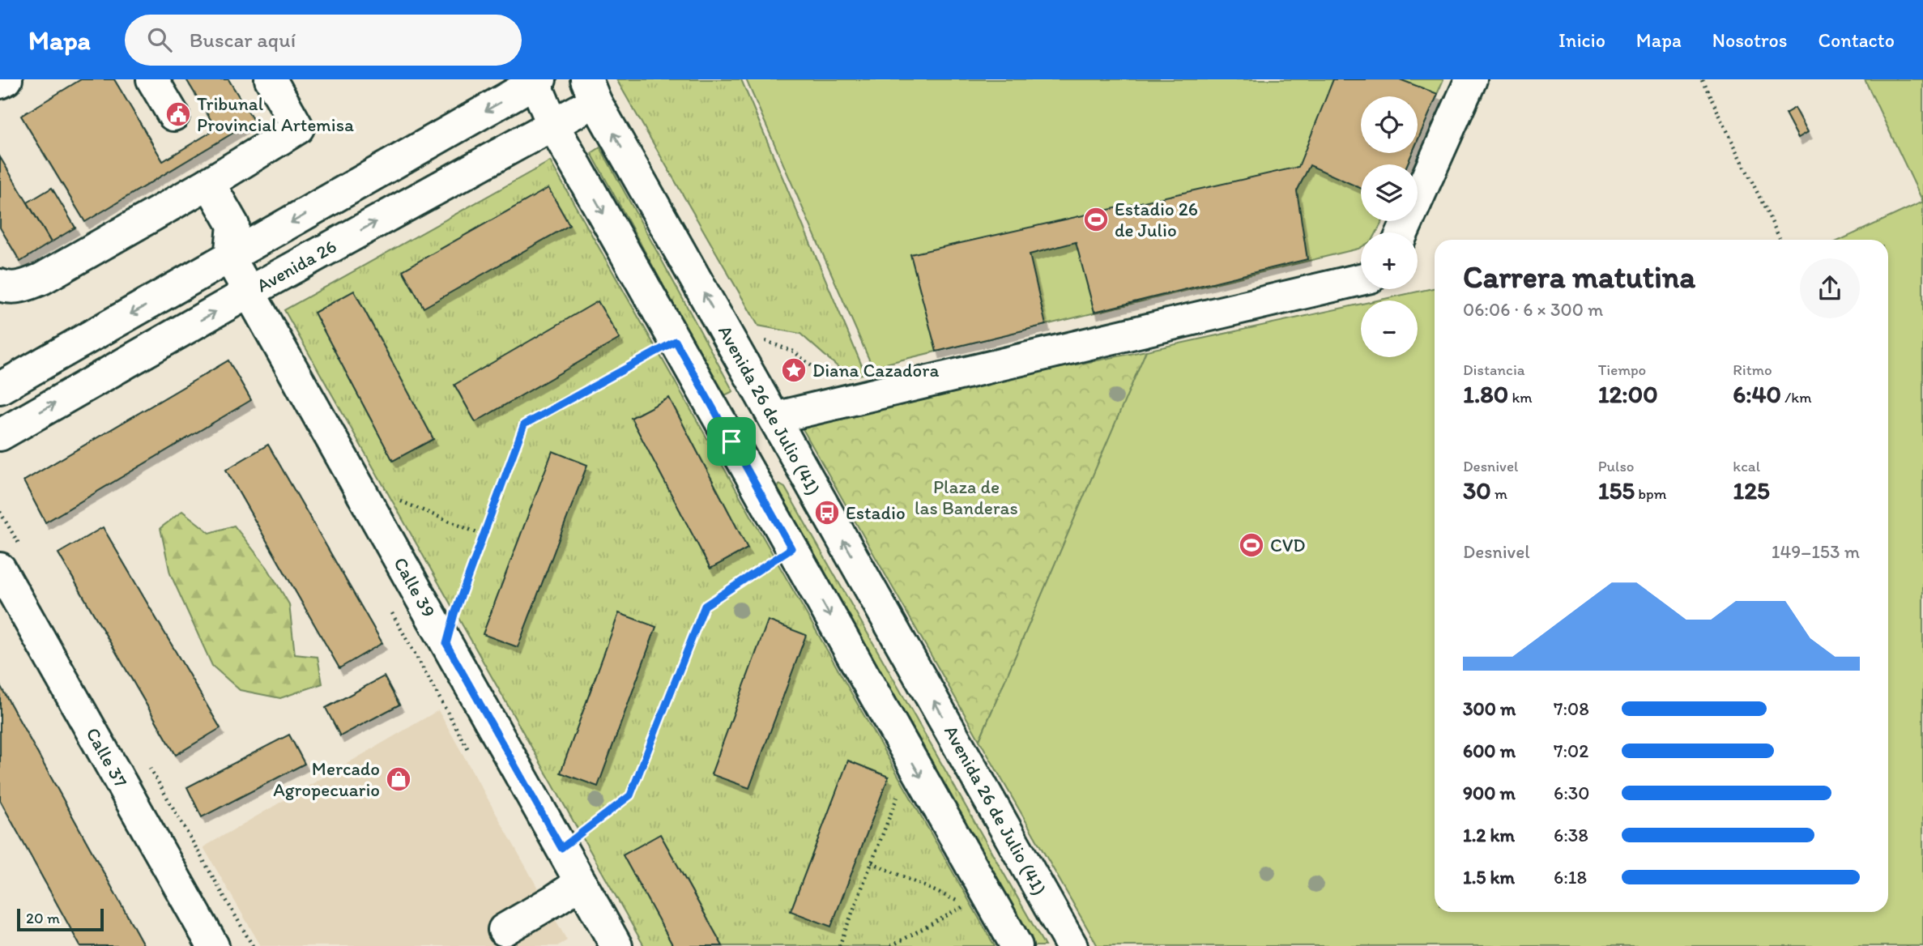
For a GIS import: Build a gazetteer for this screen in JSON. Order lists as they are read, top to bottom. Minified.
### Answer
{"streets":{"street":["Avenida 26","Avenida 26 de Julio (41)","Calle 39","Calle 37"]},"crossings":[["Avenida 26","Avenida 26 de Julio (41)"],["Avenida 26","Calle 39"]],"parks":["Plaza de las Banderas"],"places":{"public building":["Tribunal Provincial Artemisa"],"sports":["Estadio 26 de Julio","CVD"],"place":["Diana Cazadora"],"bus stop":["Estadio"],"shop":["Mercado Agropecuario"]},"scale_bar":"20 m","page":{"header":"Mapa","search":"Buscar aquí","nav":["Inicio","Mapa","Nosotros","Contacto"],"map_buttons":["+","−"],"heading":["Carrera matutina","06:06 · 6 × 300 m"],"stats":[["Distancia","1.80 km"],["Tiempo","12:00"],["Ritmo","6:40 /km"],["Desnivel","30 m"],["Pulso","155 bpm"],["kcal","125"]],"chart":["Desnivel","149–153 m"],"list":[{"name":"300 m","note":"7:08"},{"name":"600 m","note":"7:02"},{"name":"900 m","note":"6:30"},{"name":"1.2 km","note":"6:38"},{"name":"1.5 km","note":"6:18"}],"scale":"20 m"}}
